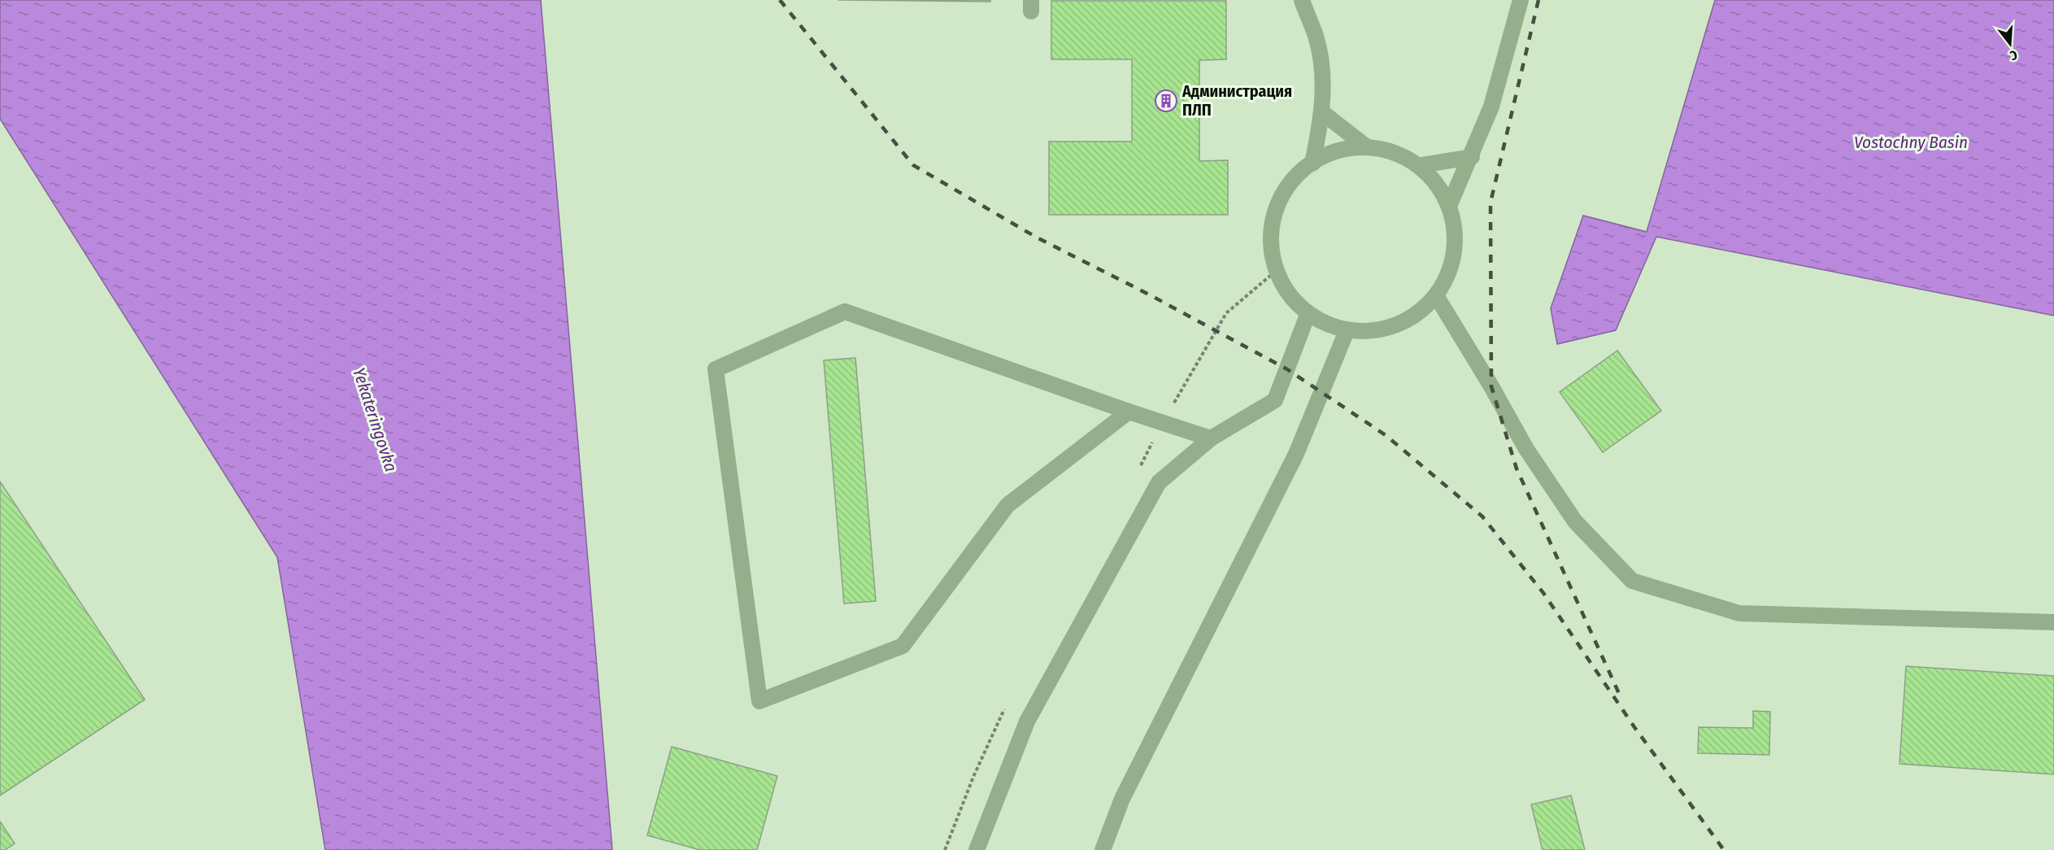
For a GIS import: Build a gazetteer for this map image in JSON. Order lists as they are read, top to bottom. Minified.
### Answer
{"water":["Vostochny Basin","Yekateringovka"],"places":{"building":["Администрация ПЛП"]},"north":"bottom"}
